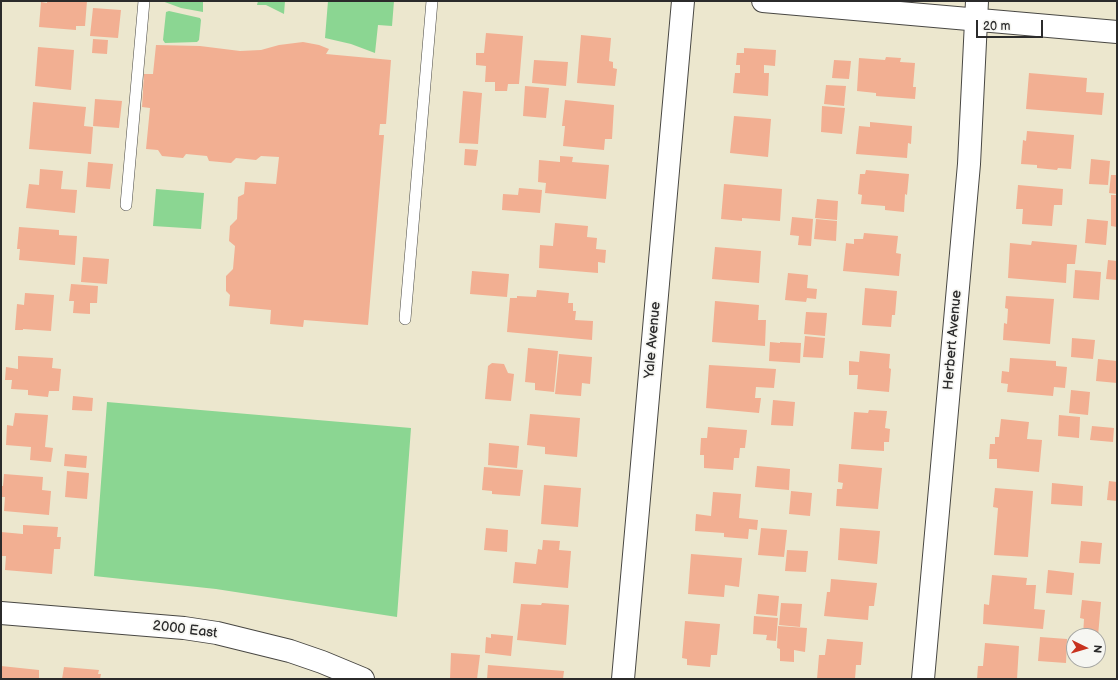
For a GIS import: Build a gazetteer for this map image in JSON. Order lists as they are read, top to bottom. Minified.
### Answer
{"streets":{"street":["Yale Avenue","Herbert Avenue","2000 East"]},"scale_bar":"20 m","north":"right"}
